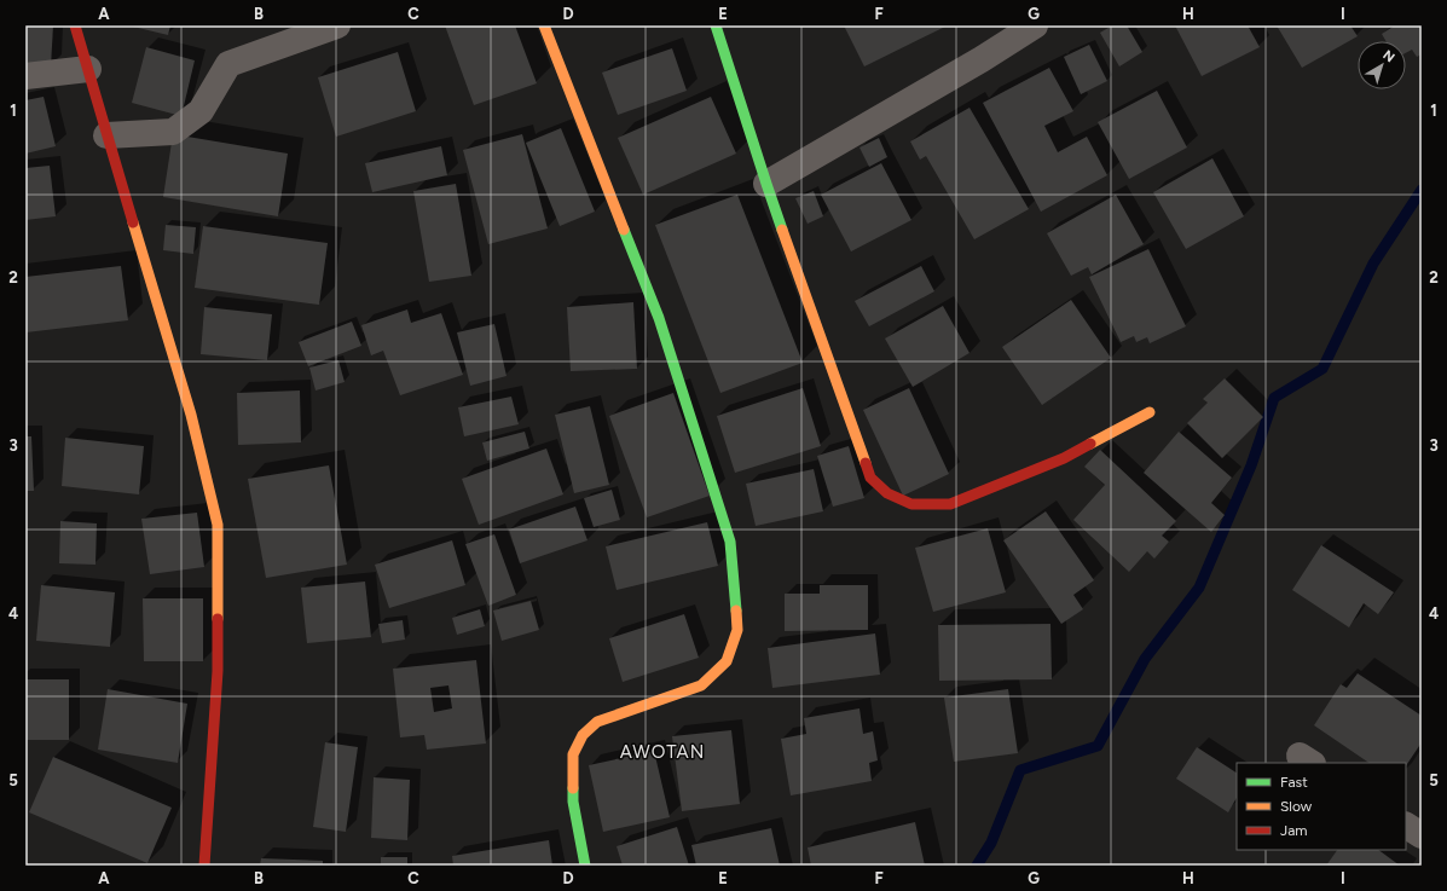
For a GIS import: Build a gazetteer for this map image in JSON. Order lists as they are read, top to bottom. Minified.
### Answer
{"districts":["AWOTAN"],"legend":["Fast","Slow","Jam"],"north":"top right","grid":{"columns":["A","B","C","D","E","F","G","H","I"],"rows":["1","2","3","4","5"]}}
